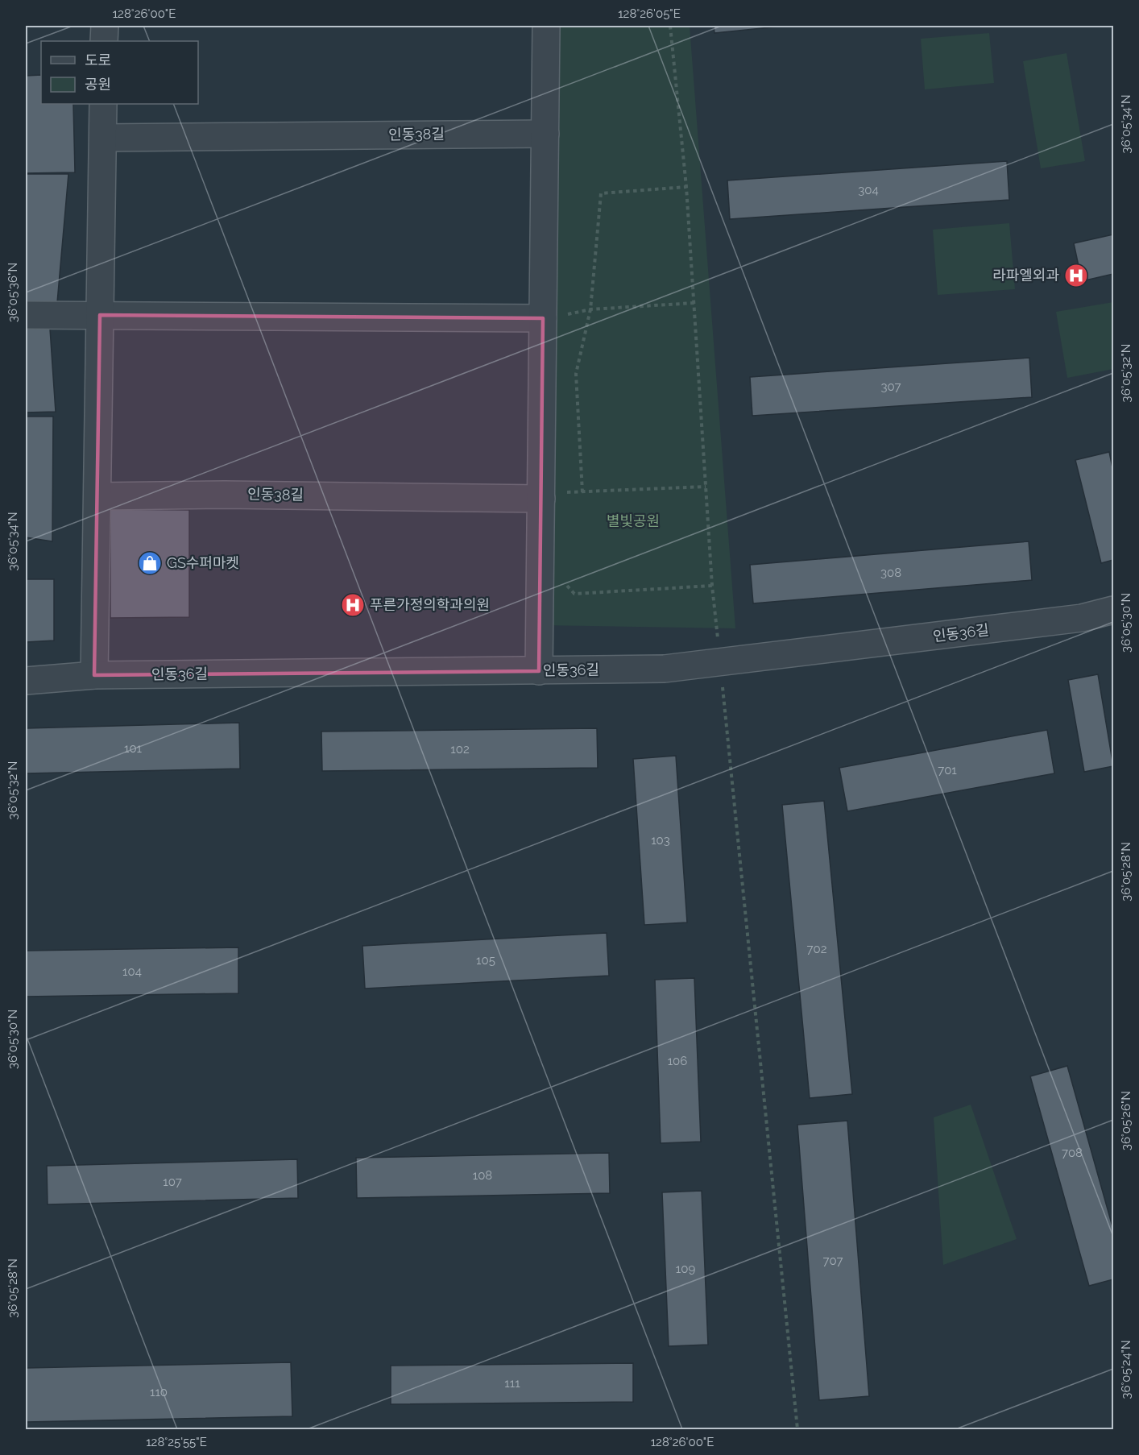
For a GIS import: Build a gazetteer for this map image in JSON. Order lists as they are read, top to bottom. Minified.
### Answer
{"streets":{"street":["인동38길","인동36길"]},"parks":["별빛공원"],"places":{"hospital":["라파엘외과","푸른가정의학과의원"],"shop":["GS수퍼마켓"]},"house_numbers":["304","307","308","101","102","701","103","702","105","104","106","708","108","107","707","109","111","110"],"legend":["도로","공원"],"coordinates":["128°26'00\"E","128°26'05\"E","36°05'34\"N","36°05'36\"N","36°05'32\"N","36°05'30\"N","36°05'28\"N","36°05'26\"N","36°05'24\"N","128°25'55\"E"]}
